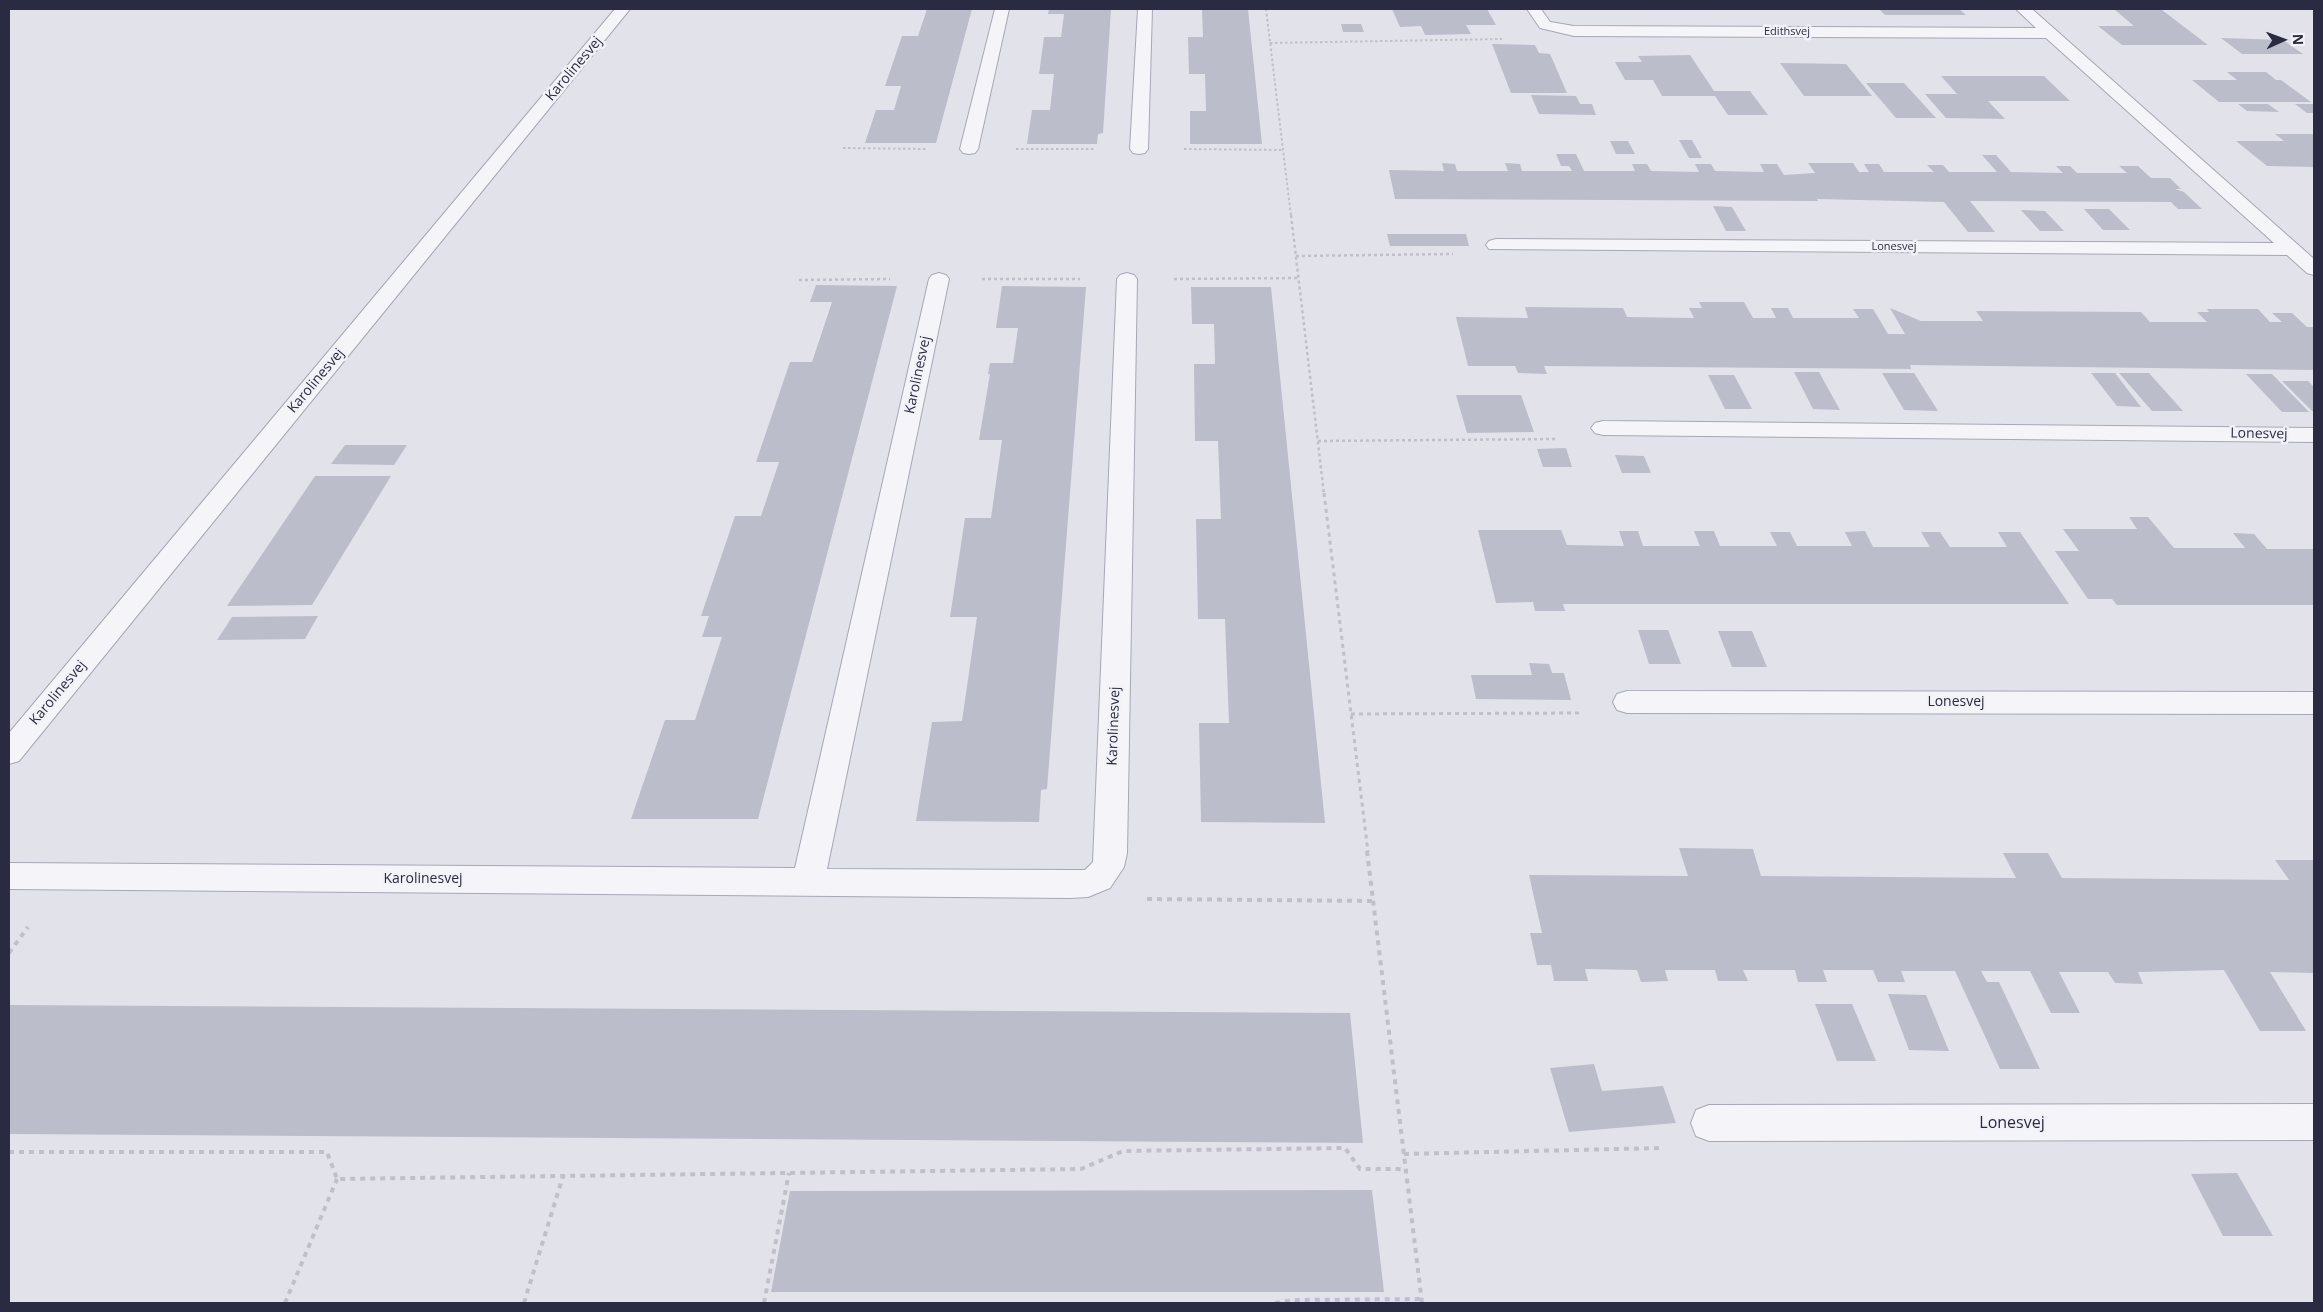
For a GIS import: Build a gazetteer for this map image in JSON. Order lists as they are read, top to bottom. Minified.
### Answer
{"streets":{"street":["Edithsvej","Karolinesvej","Lonesvej"]},"north":"right"}
